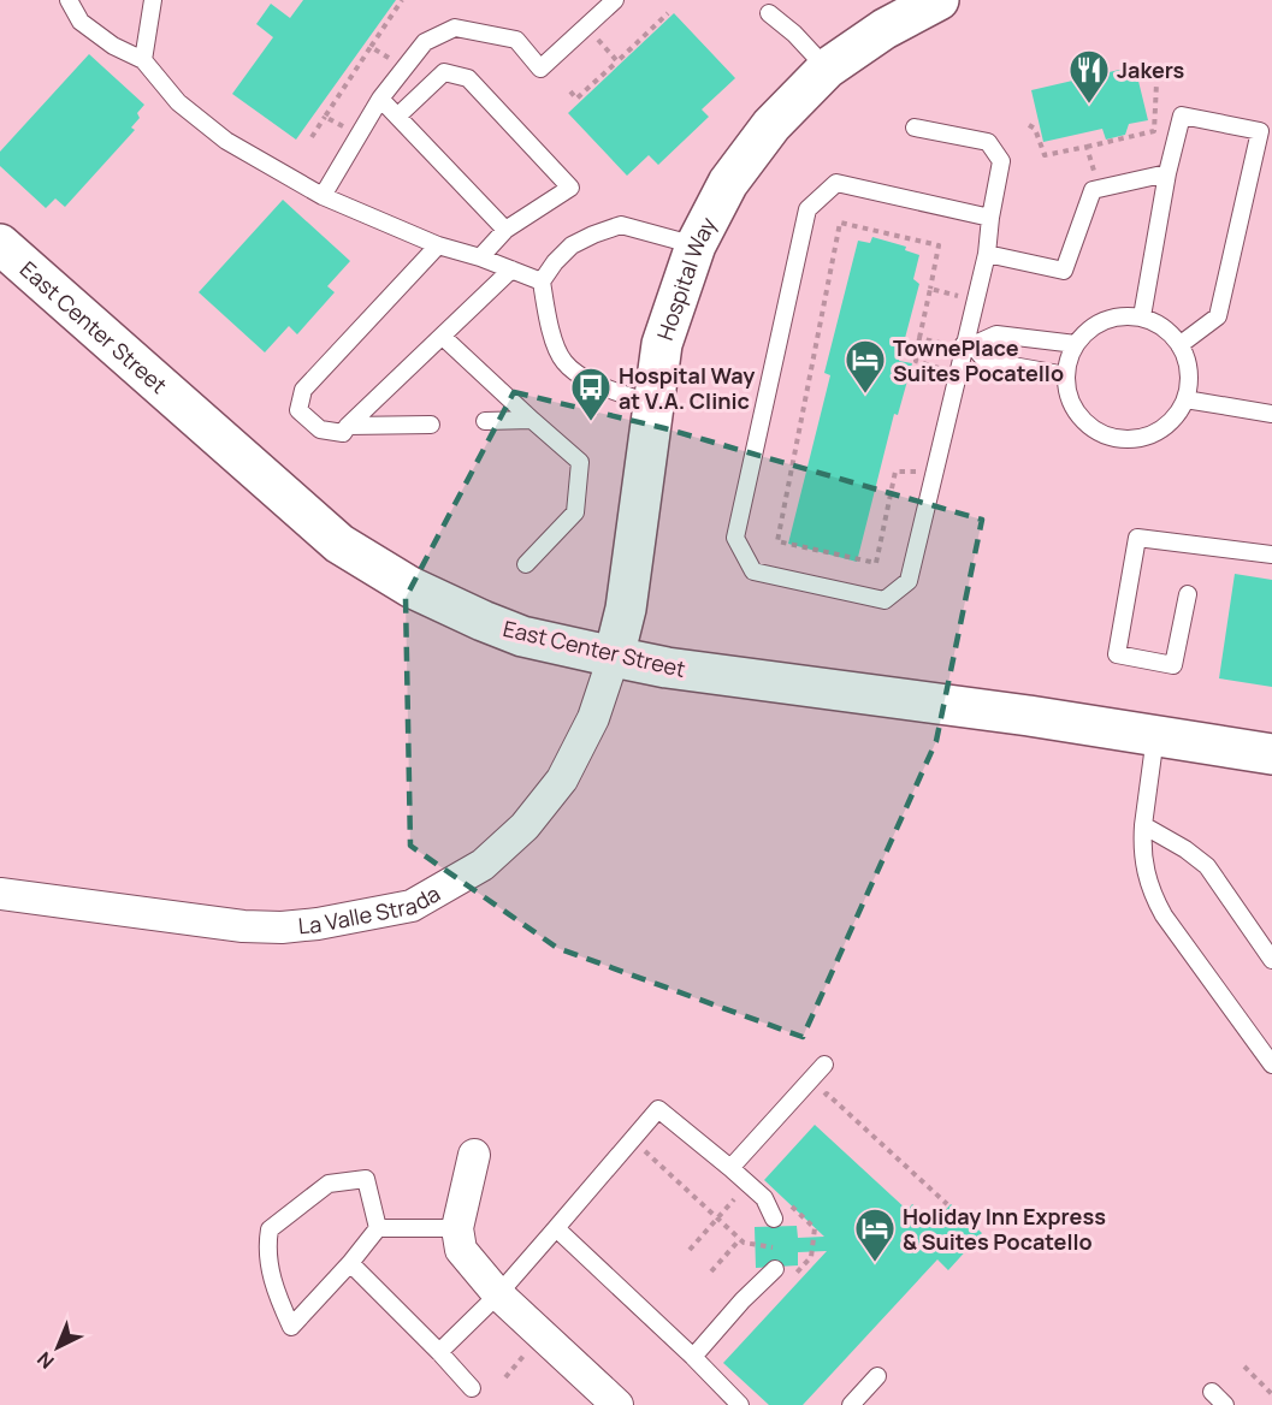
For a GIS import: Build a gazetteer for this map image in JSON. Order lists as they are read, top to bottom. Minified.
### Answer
{"streets":{"street":["Hospital Way","East Center Street","La Valle Strada"]},"crossings":[["Hospital Way","East Center Street"],["Hospital Way","La Valle Strada"],["East Center Street","La Valle Strada"]],"places":{"restaurant":["Jakers"],"hotel":["TownePlace Suites Pocatello","Holiday Inn Express & Suites Pocatello"],"bus stop":["Hospital Way at V.A. Clinic"]},"north":"bottom left"}
